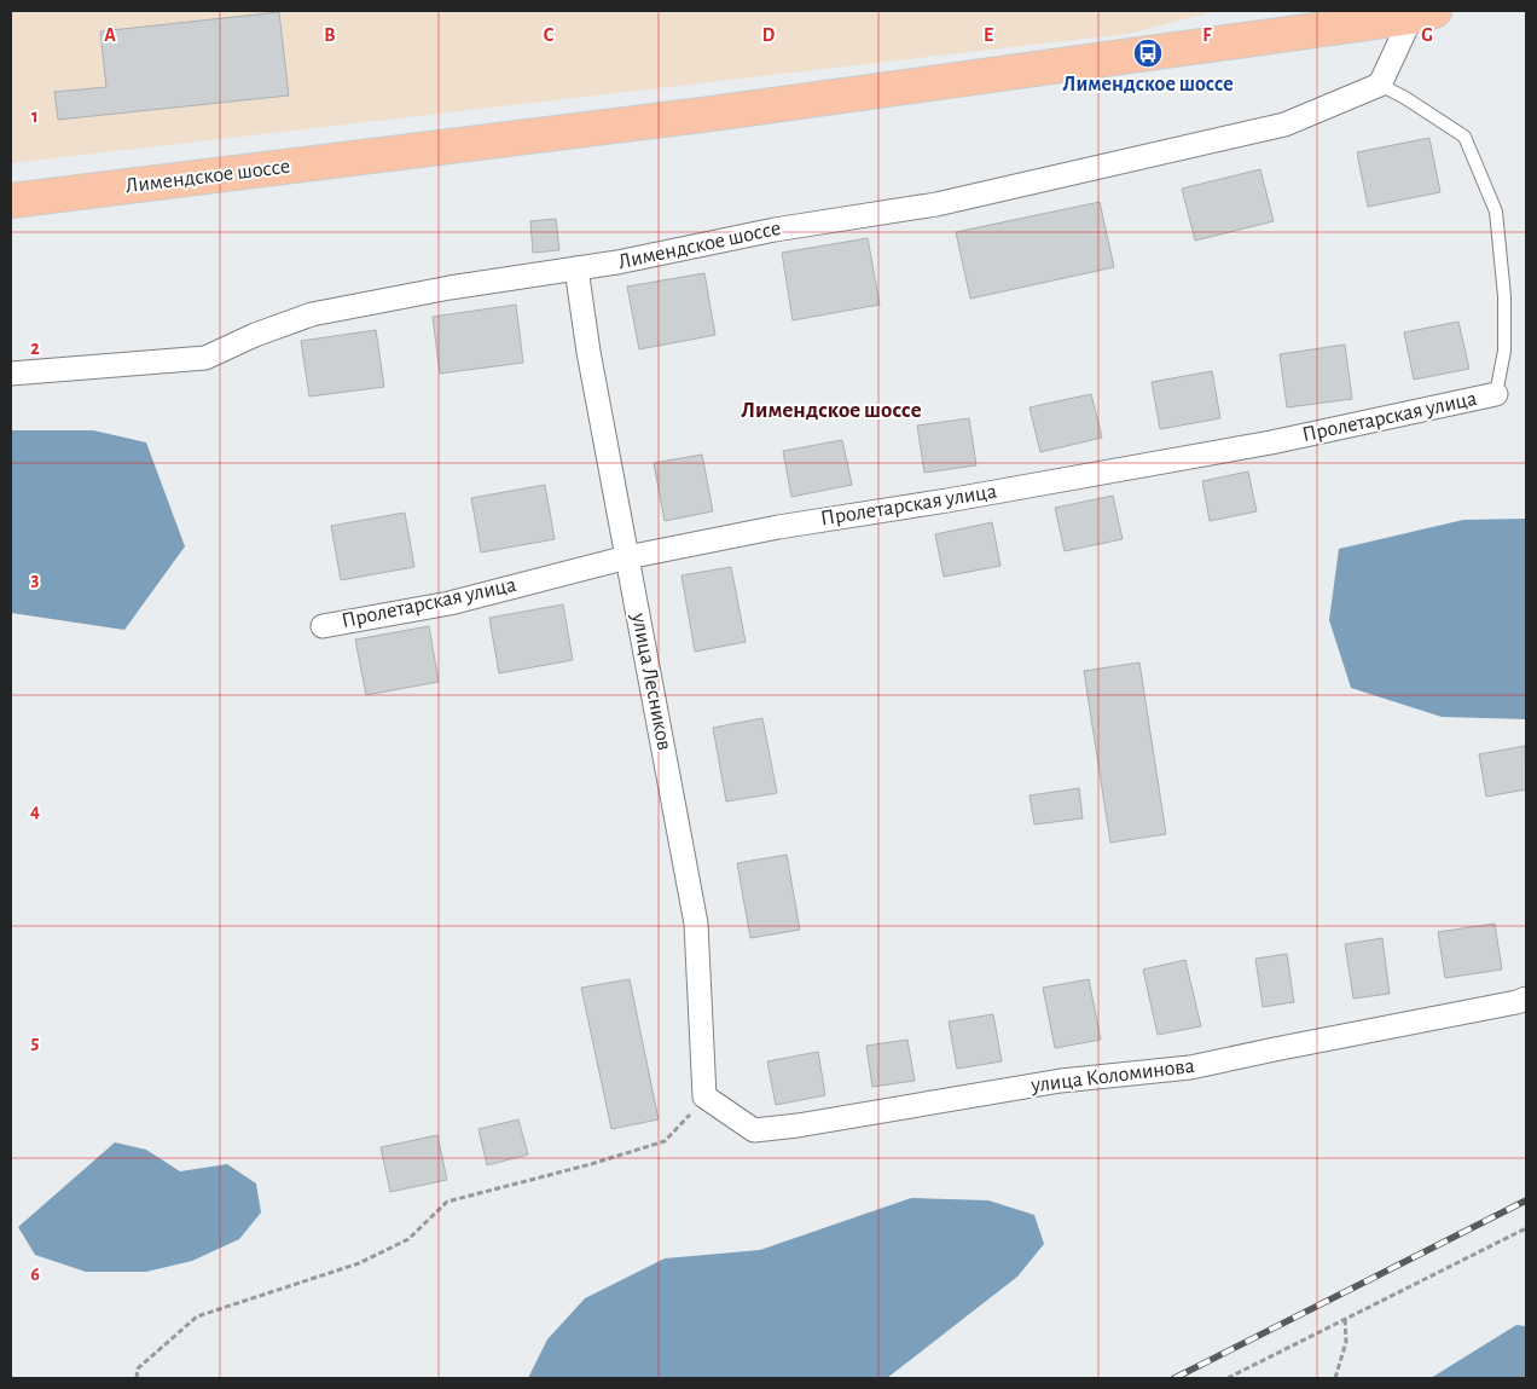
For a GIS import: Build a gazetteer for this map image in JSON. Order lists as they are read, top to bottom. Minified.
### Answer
{"streets":{"main road":["Лимендское шоссе"],"street":["Пролетарская улица","улица Лесников","улица Коломинова"]},"crossings":[["Лимендское шоссе","улица Лесников"],["Пролетарская улица","улица Лесников"],["улица Лесников","улица Коломинова"]],"districts":["Лимендское шоссе"],"places":{"bus stop":["Лимендское шоссе"]},"grid":{"columns":["A","B","C","D","E","F","G"],"rows":["1","2","3","4","5","6"]}}
